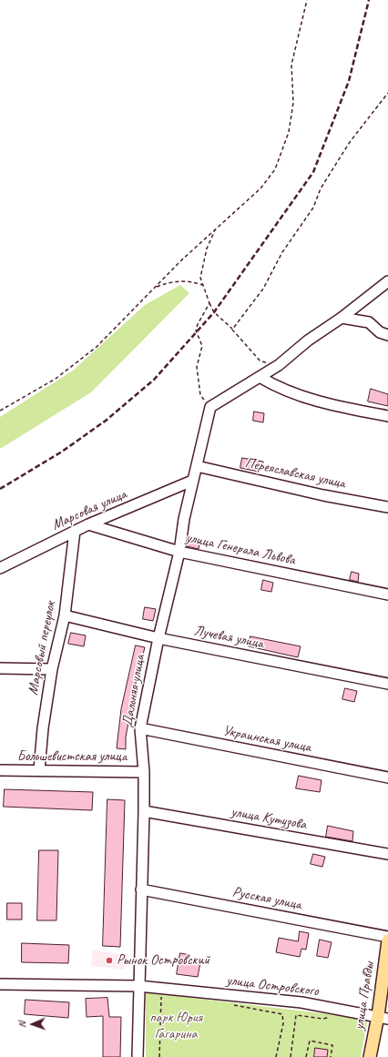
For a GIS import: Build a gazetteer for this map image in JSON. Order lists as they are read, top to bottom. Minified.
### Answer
{"streets":{"main road":["улица Правды"],"street":["Переяславская улица","Марсовая улица","улица Генерала Львова","Лучевая улица","Марсовый переулок","Дальняя улица","Украинская улица","Большевистская улица","улица Кутузова","Русская улица","улица Островского"]},"crossings":[["Переяславская улица","Дальняя улица"],["Марсовая улица","улица Генерала Львова"],["Марсовая улица","Марсовый переулок"],["Марсовая улица","Дальняя улица"],["улица Генерала Львова","Дальняя улица"],["Лучевая улица","Марсовый переулок"],["Лучевая улица","Дальняя улица"],["Марсовый переулок","Большевистская улица"],["Дальняя улица","Украинская улица"],["Дальняя улица","Большевистская улица"],["Дальняя улица","улица Кутузова"],["Дальняя улица","Русская улица"],["Дальняя улица","улица Островского"],["улица Островского","улица Правды"]],"parks":["парк Юрия Гагарина"],"places":["Рынок Островский"],"north":"left"}
